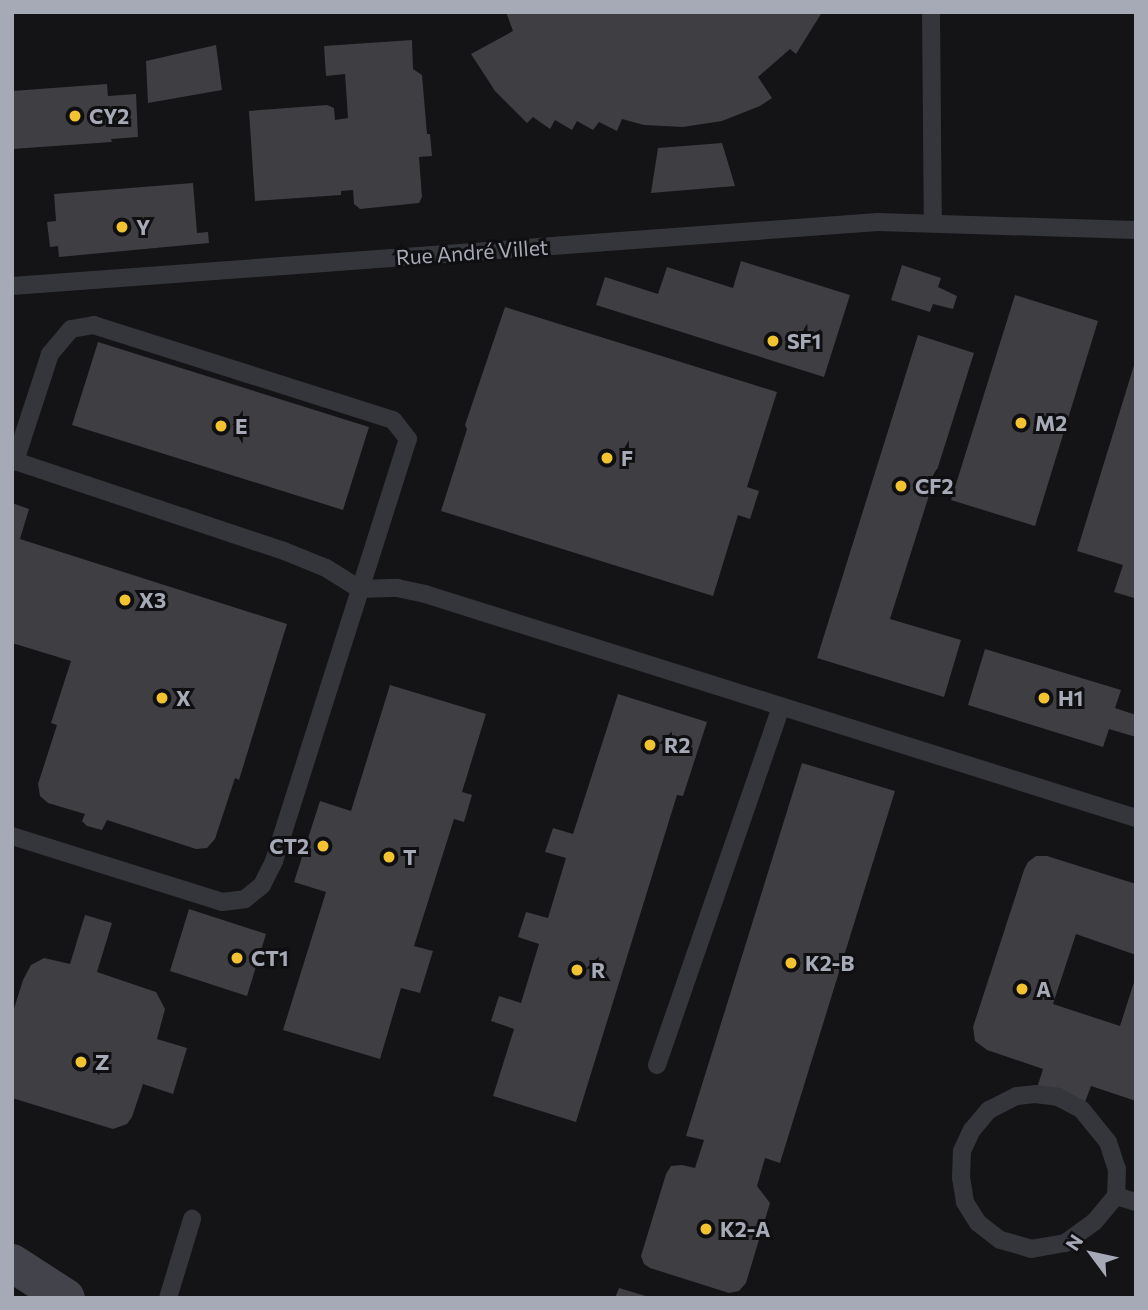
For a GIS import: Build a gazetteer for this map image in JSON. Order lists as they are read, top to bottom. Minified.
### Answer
{"streets":{"lane":["Rue André Villet"]},"places":["CY2","Y","SF1","M2","E","F","CF2","X3","X","H1","R2","CT2","T","CT1","K2-B","R","A","Z","K2-A"],"north":"top left"}
